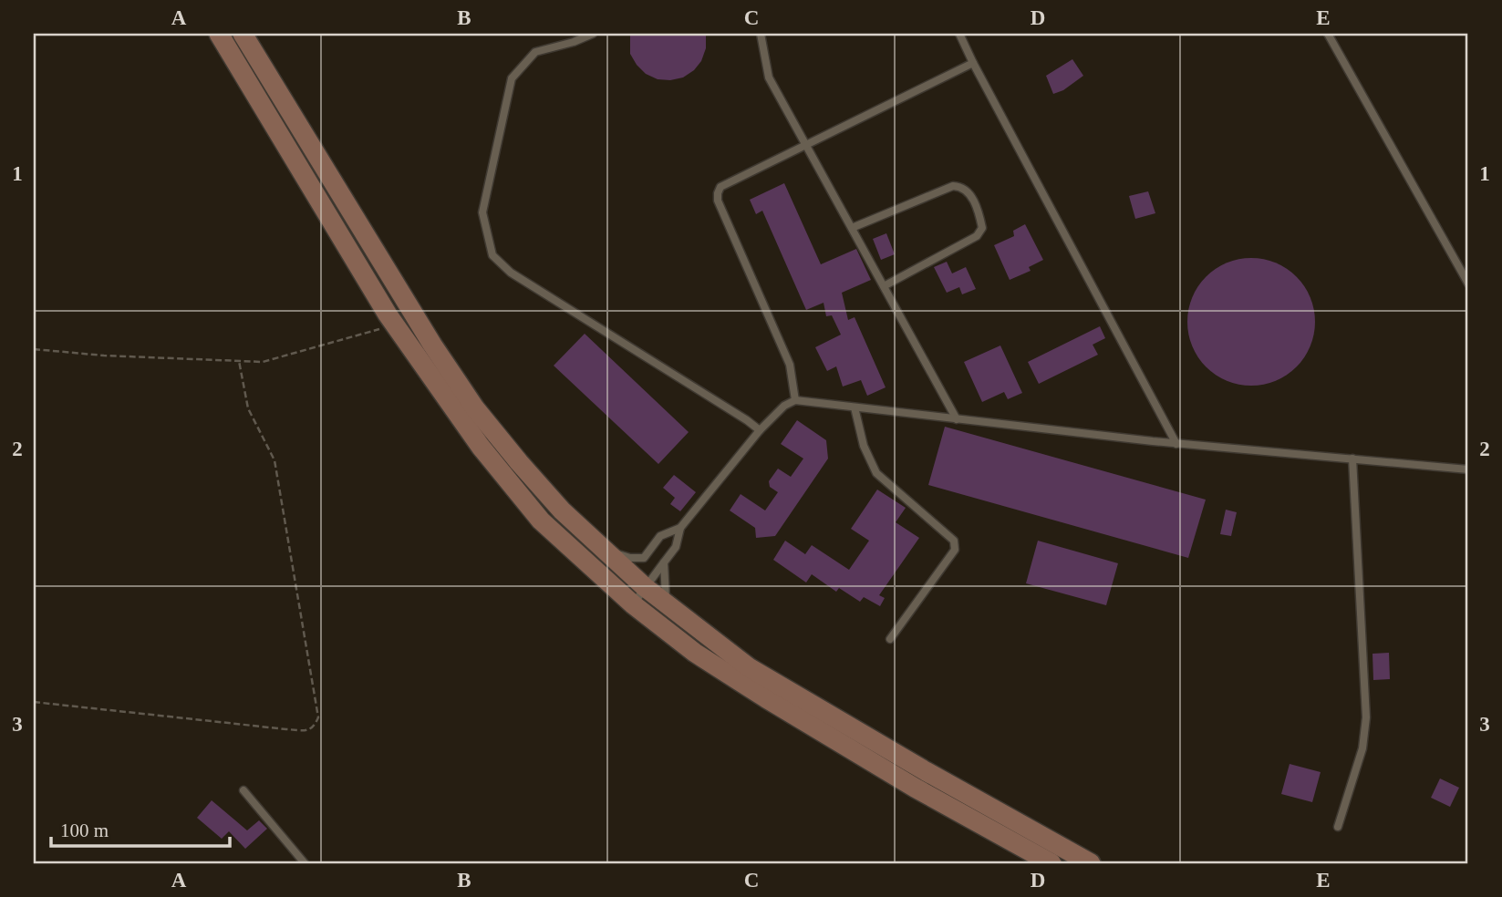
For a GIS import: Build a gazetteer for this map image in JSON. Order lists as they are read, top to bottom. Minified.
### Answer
{"scale_bar":"100 m","grid":{"columns":["A","B","C","D","E"],"rows":["1","2","3"]}}
